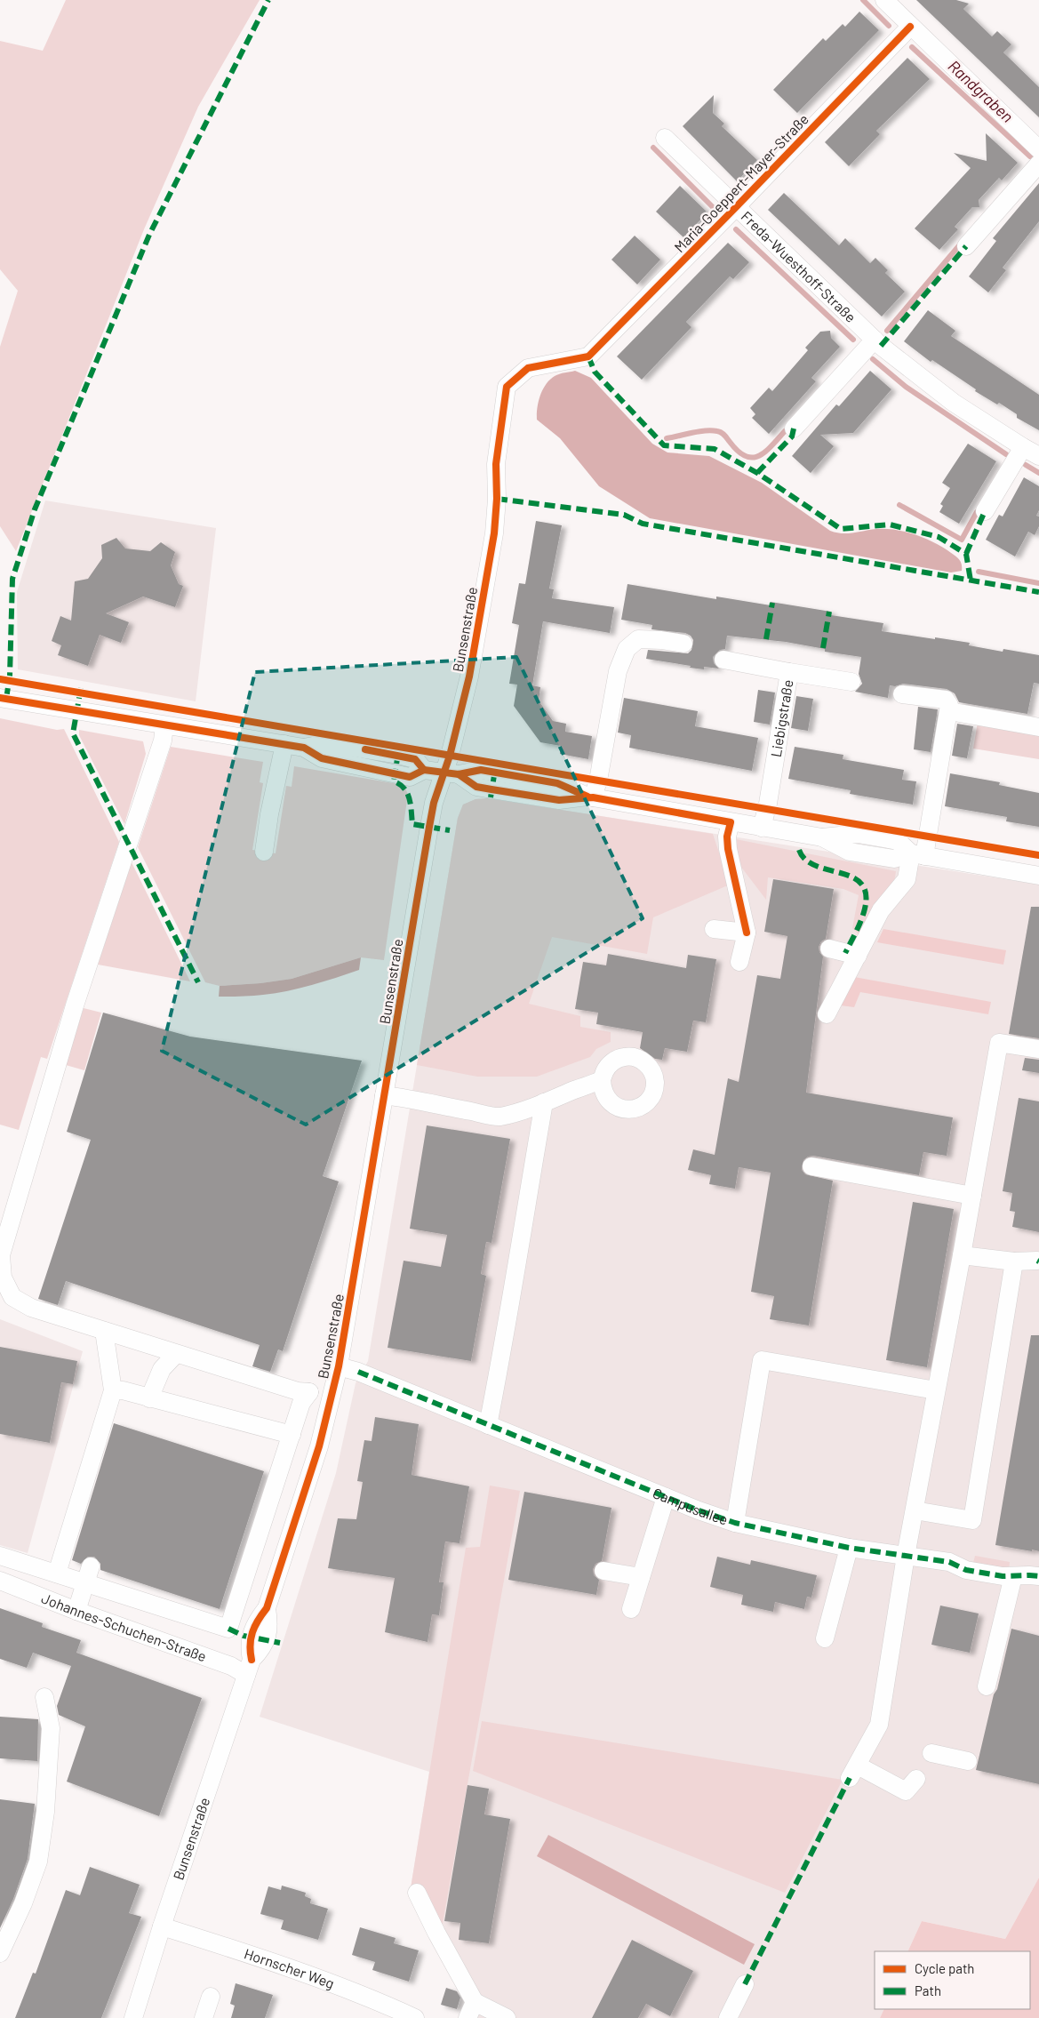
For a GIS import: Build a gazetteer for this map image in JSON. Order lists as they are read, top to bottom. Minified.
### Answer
{"streets":{"street":["Maria-Goeppert-Mayer-Straße","Freda-Wuesthoff-Straße","Bunsenstraße","Liebigstraße","Campusallee","Johannes-Schuchen-Straße","Hornscher Weg"]},"crossings":[["Maria-Goeppert-Mayer-Straße","Freda-Wuesthoff-Straße"],["Maria-Goeppert-Mayer-Straße","Bunsenstraße"],["Bunsenstraße","Campusallee"],["Bunsenstraße","Johannes-Schuchen-Straße"],["Bunsenstraße","Hornscher Weg"]],"water":["Randgraben"],"legend":["Cycle path","Path"]}
